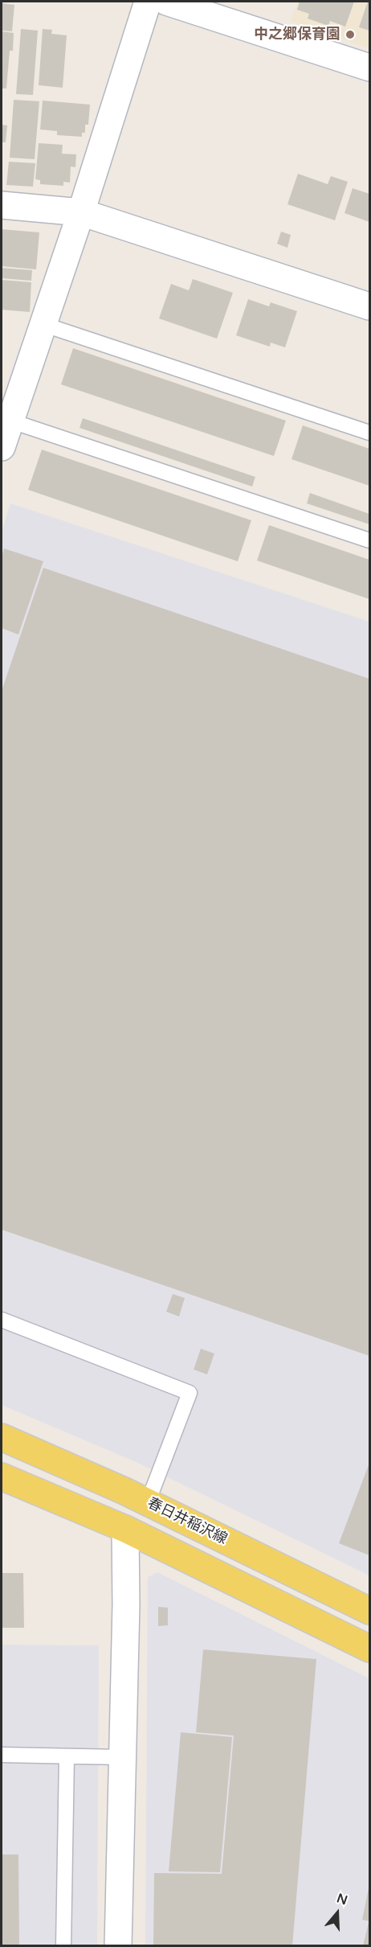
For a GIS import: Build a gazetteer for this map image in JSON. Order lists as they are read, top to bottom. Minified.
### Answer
{"streets":{"main road":["春日井稲沢線"]},"places":["中之郷保育園"],"north":"top"}
